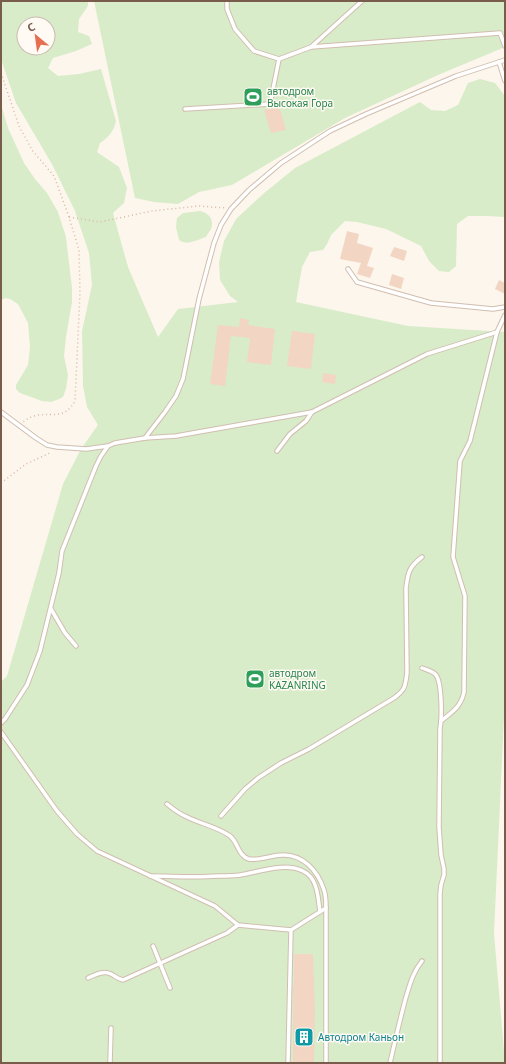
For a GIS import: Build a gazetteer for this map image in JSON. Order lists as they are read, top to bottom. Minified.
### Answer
{"places":{"sports":["автодром Высокая Гора","автодром KAZANRING"],"building":["Автодром Каньон"]},"north":"top left"}
